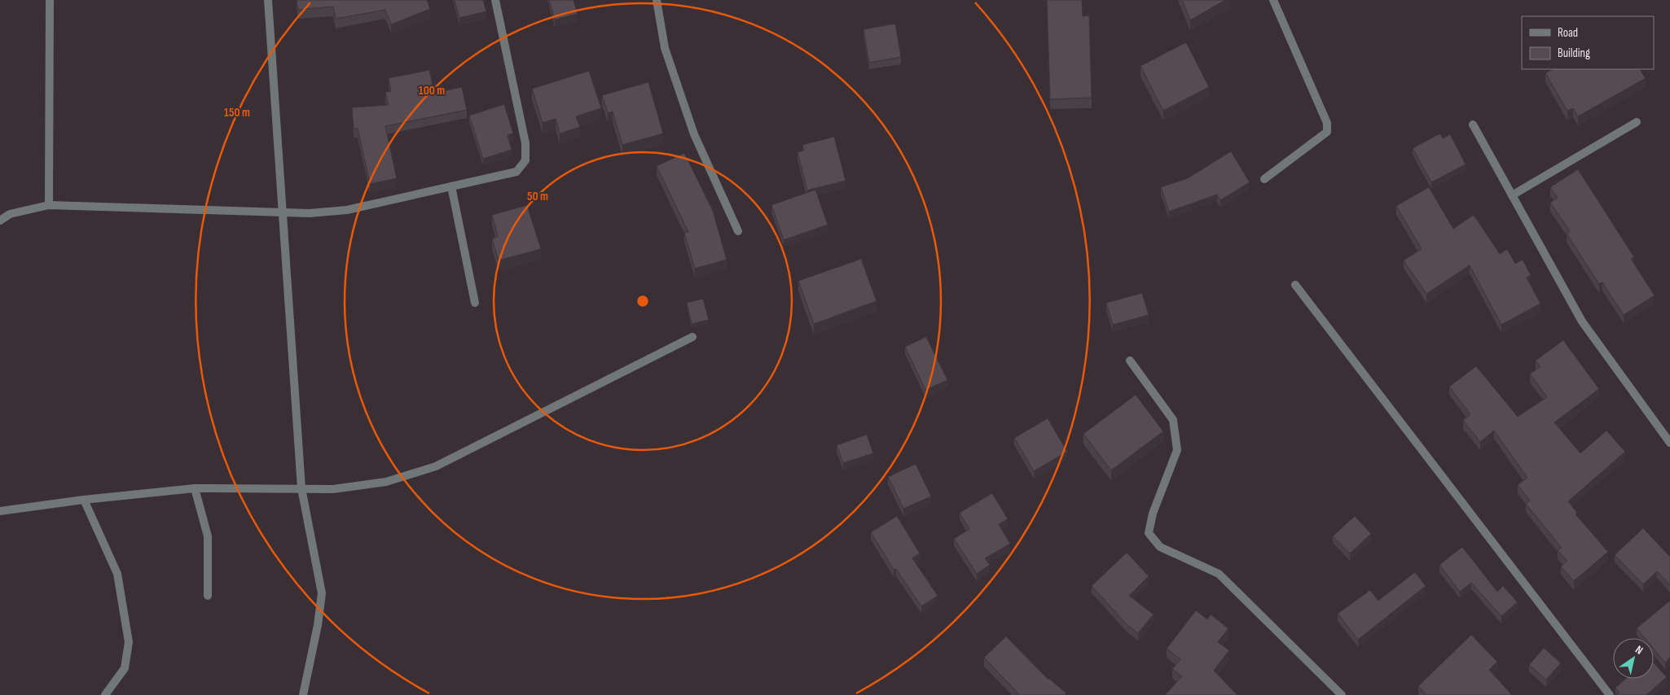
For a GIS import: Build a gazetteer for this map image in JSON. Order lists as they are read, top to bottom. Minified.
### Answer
{"legend":["Road","Building"],"north":"top right","rings":["100 m","150 m","50 m"]}
